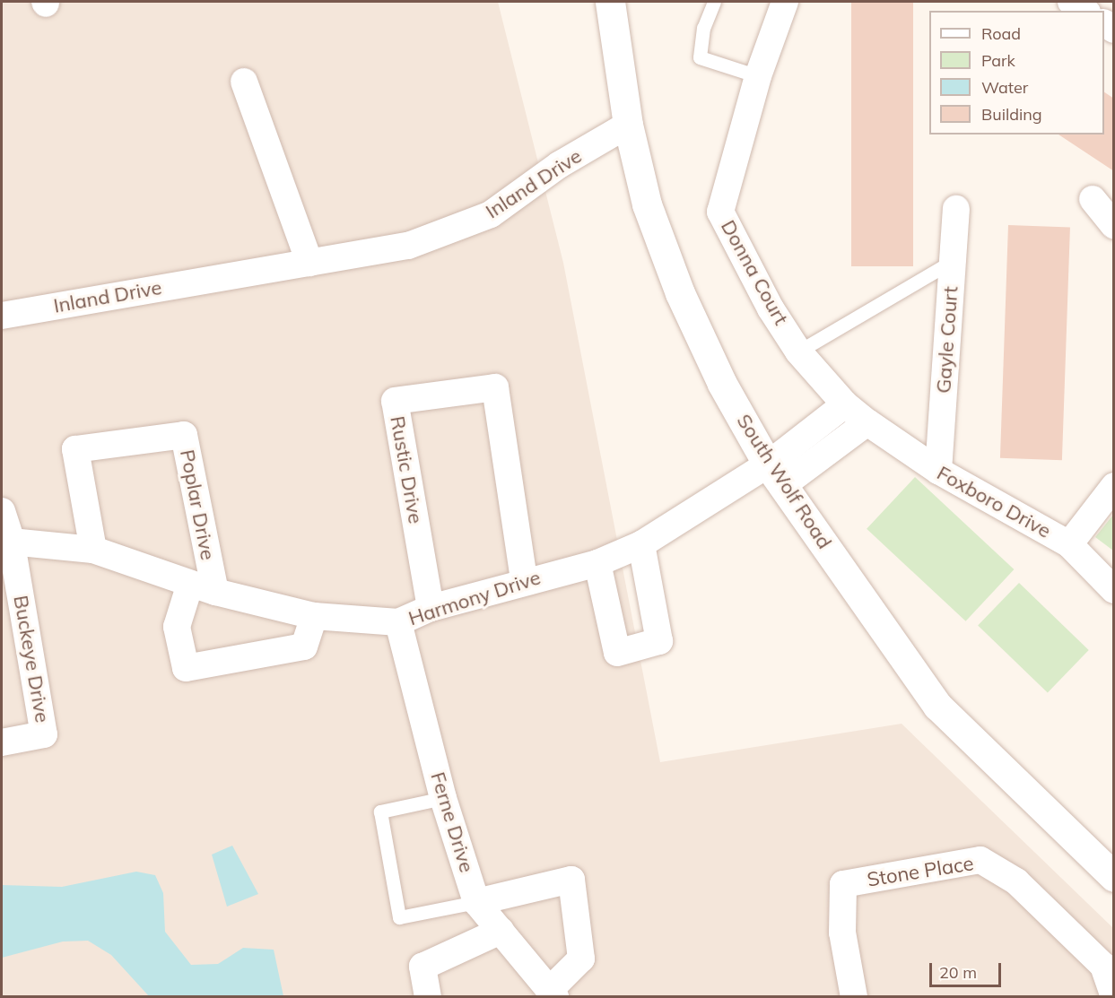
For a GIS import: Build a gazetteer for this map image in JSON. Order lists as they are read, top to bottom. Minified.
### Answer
{"streets":{"main road":["South Wolf Road"],"street":["Inland Drive","Donna Court","Gayle Court","Rustic Drive","Foxboro Drive","Poplar Drive","Harmony Drive","Buckeye Drive","Ferne Drive","Stone Place"]},"crossings":[["Inland Drive","South Wolf Road"],["Donna Court","Foxboro Drive"],["Gayle Court","Foxboro Drive"],["Rustic Drive","Harmony Drive"],["South Wolf Road","Harmony Drive"],["Poplar Drive","Harmony Drive"],["Harmony Drive","Buckeye Drive"],["Harmony Drive","Ferne Drive"]],"legend":["Road","Park","Water","Building"],"scale_bar":"20 m"}
